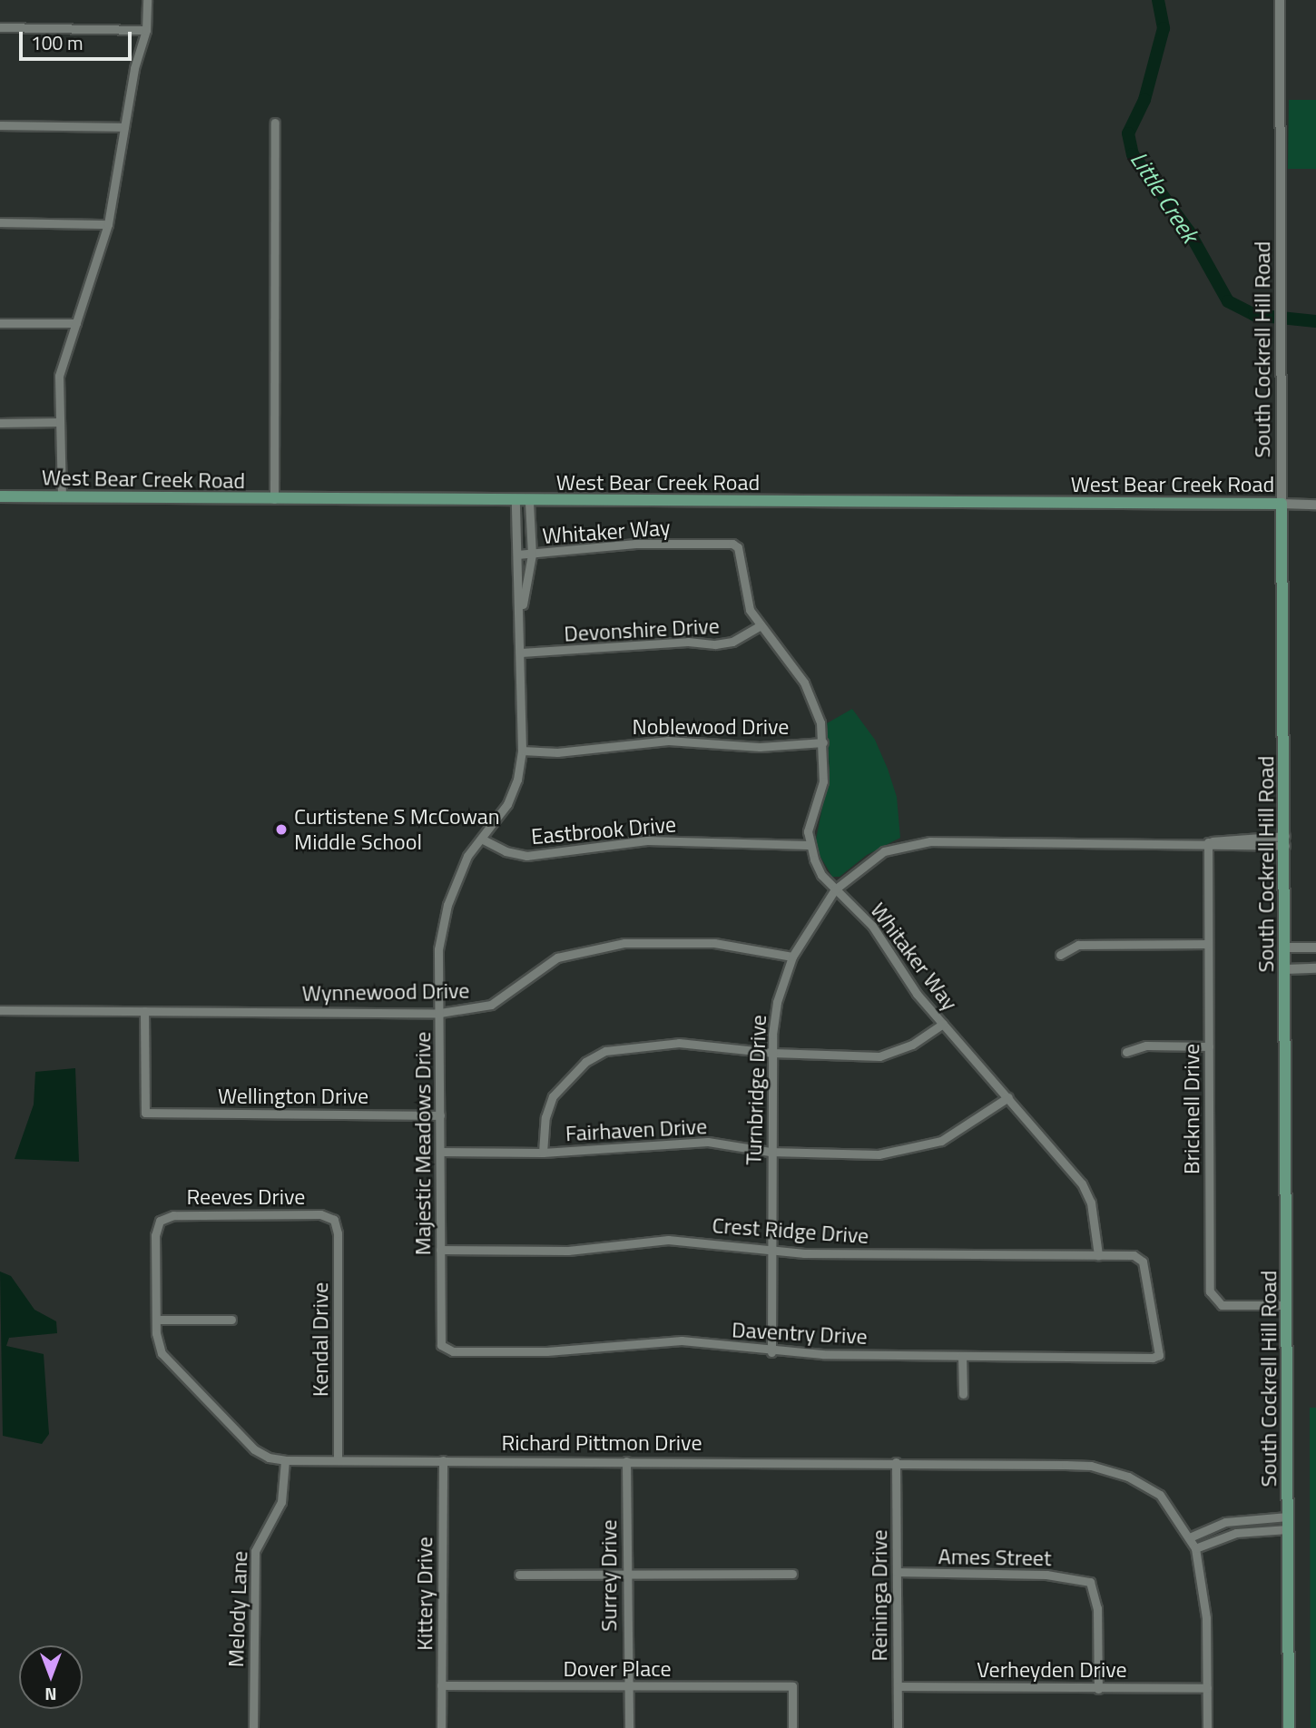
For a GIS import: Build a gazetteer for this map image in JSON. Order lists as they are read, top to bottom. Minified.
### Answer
{"streets":{"main road":["South Cockrell Hill Road","West Bear Creek Road"],"street":["Whitaker Way","Devonshire Drive","Noblewood Drive","Eastbrook Drive","Wynnewood Drive","Turnbridge Drive","Wellington Drive","Bricknell Drive","Fairhaven Drive","Majestic Meadows Drive","Reeves Drive","Crest Ridge Drive","Daventry Drive","Kendal Drive","Richard Pittmon Drive","Ames Street","Surrey Drive","Kittery Drive","Reininga Drive","Melody Lane","Dover Place","Verheyden Drive"]},"crossings":[["South Cockrell Hill Road","West Bear Creek Road"],["South Cockrell Hill Road","Turnbridge Drive"],["South Cockrell Hill Road","Bricknell Drive"],["West Bear Creek Road","Majestic Meadows Drive"],["Whitaker Way","Devonshire Drive"],["Whitaker Way","Noblewood Drive"],["Whitaker Way","Eastbrook Drive"],["Whitaker Way","Turnbridge Drive"],["Whitaker Way","Fairhaven Drive"],["Whitaker Way","Majestic Meadows Drive"],["Whitaker Way","Crest Ridge Drive"],["Devonshire Drive","Majestic Meadows Drive"],["Noblewood Drive","Majestic Meadows Drive"],["Eastbrook Drive","Majestic Meadows Drive"],["Wynnewood Drive","Turnbridge Drive"],["Wynnewood Drive","Wellington Drive"],["Wynnewood Drive","Majestic Meadows Drive"],["Turnbridge Drive","Bricknell Drive"],["Turnbridge Drive","Fairhaven Drive"],["Turnbridge Drive","Crest Ridge Drive"],["Turnbridge Drive","Daventry Drive"],["Wellington Drive","Majestic Meadows Drive"],["Fairhaven Drive","Majestic Meadows Drive"],["Majestic Meadows Drive","Crest Ridge Drive"],["Majestic Meadows Drive","Daventry Drive"],["Reeves Drive","Kendal Drive"],["Reeves Drive","Richard Pittmon Drive"],["Crest Ridge Drive","Daventry Drive"],["Kendal Drive","Richard Pittmon Drive"],["Richard Pittmon Drive","Surrey Drive"],["Richard Pittmon Drive","Kittery Drive"],["Richard Pittmon Drive","Reininga Drive"],["Richard Pittmon Drive","Melody Lane"],["Richard Pittmon Drive","Verheyden Drive"],["Ames Street","Reininga Drive"],["Ames Street","Verheyden Drive"],["Surrey Drive","Dover Place"],["Kittery Drive","Dover Place"],["Reininga Drive","Verheyden Drive"]],"water":["Little Creek"],"places":["Curtistene S McCowan Middle School"],"scale_bar":"100 m","north":"bottom"}
